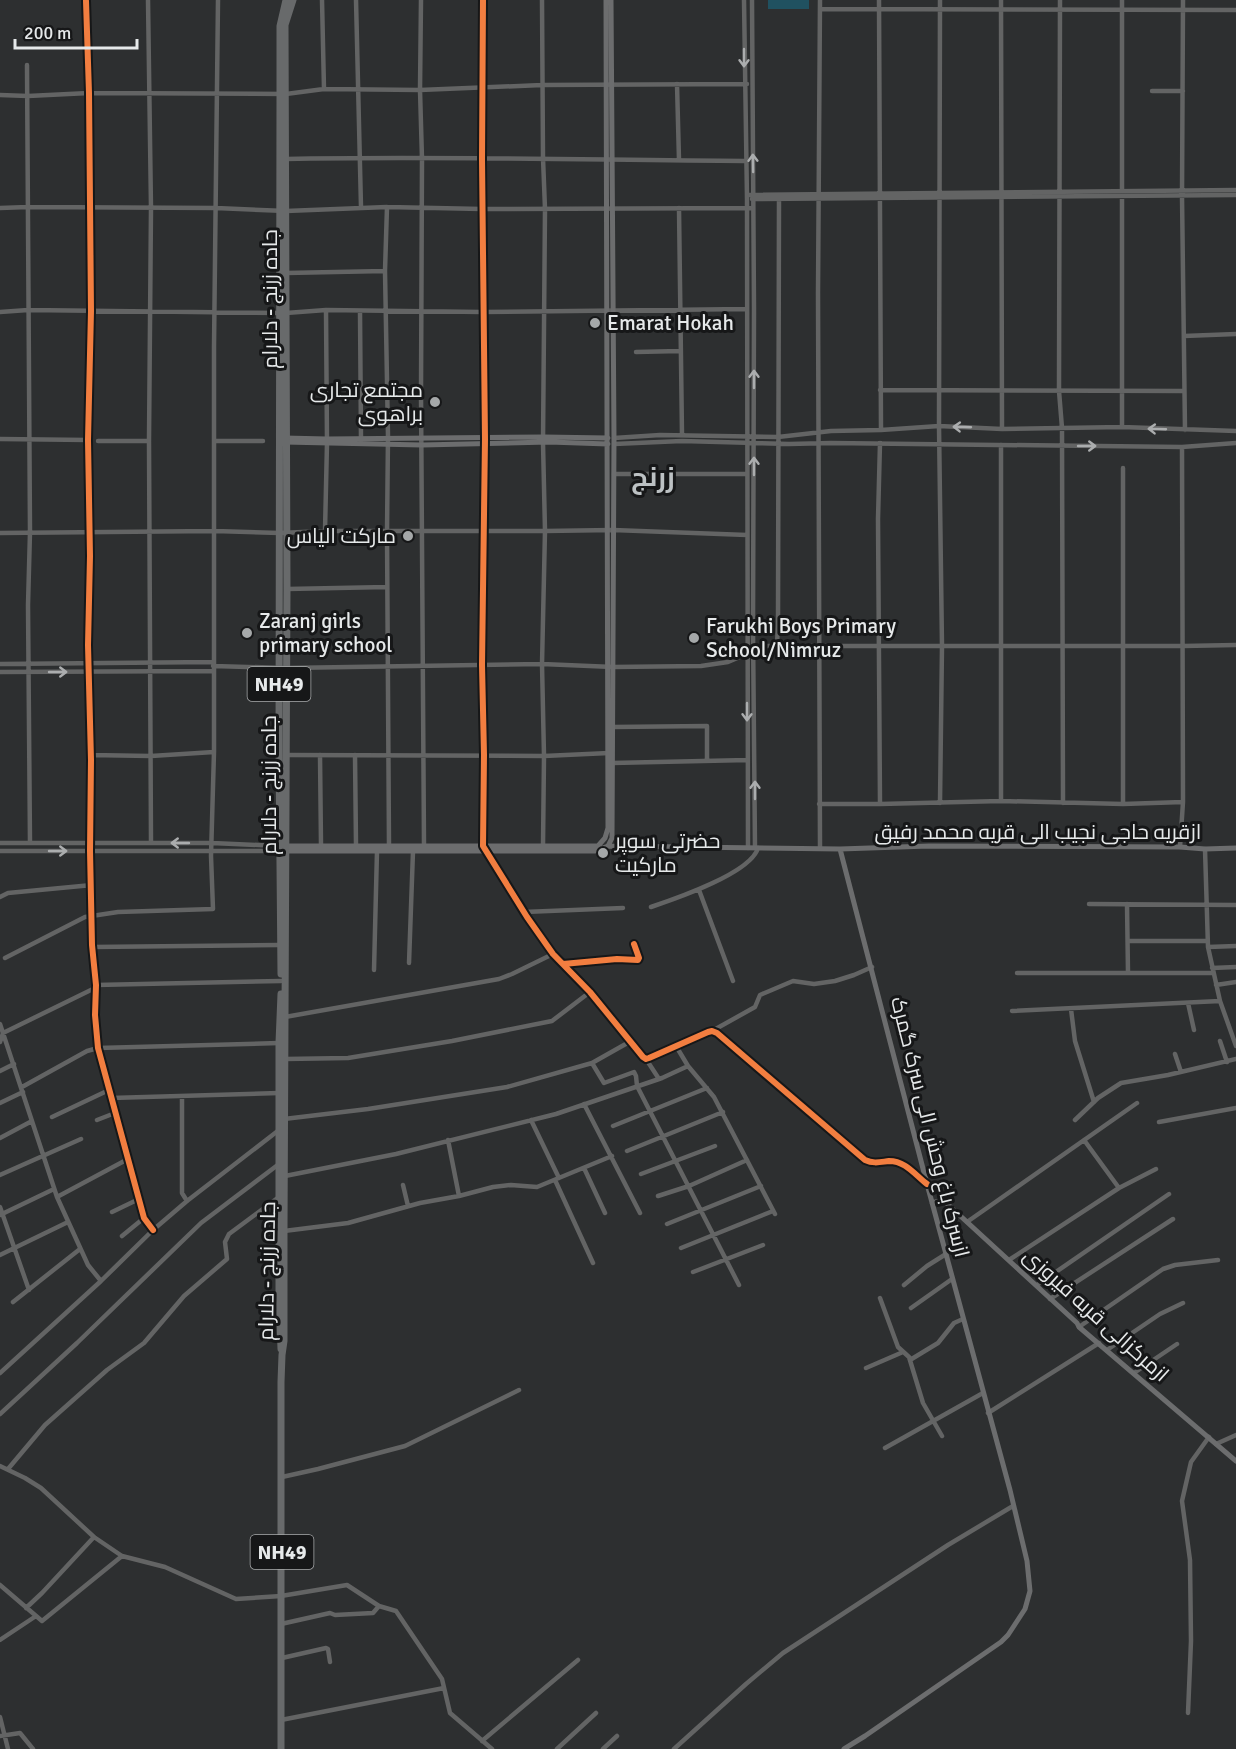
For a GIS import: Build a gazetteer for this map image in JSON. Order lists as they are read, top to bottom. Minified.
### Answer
{"streets":{"highway":["جاده زرنج - دلارام","NH49"],"main road":["ازقریه حاجی نجیب الی قریه محمد رفیق","ازسرک باغ وحش الی سرک گمرک","ازمرکزالی قریه فیروزی"]},"crossings":[["ازقریه حاجی نجیب الی قریه محمد رفیق","ازسرک باغ وحش الی سرک گمرک"],["ازسرک باغ وحش الی سرک گمرک","ازمرکزالی قریه فیروزی"]],"districts":["زرنج"],"places":["Emarat Hokah","مجتمع تجاری براهوی","مارکت الیاس","Zaranj girls primary school","Farukhi Boys Primary School/Nimruz","حضرتی سوپر مارکیت"],"scale_bar":"200 m"}
